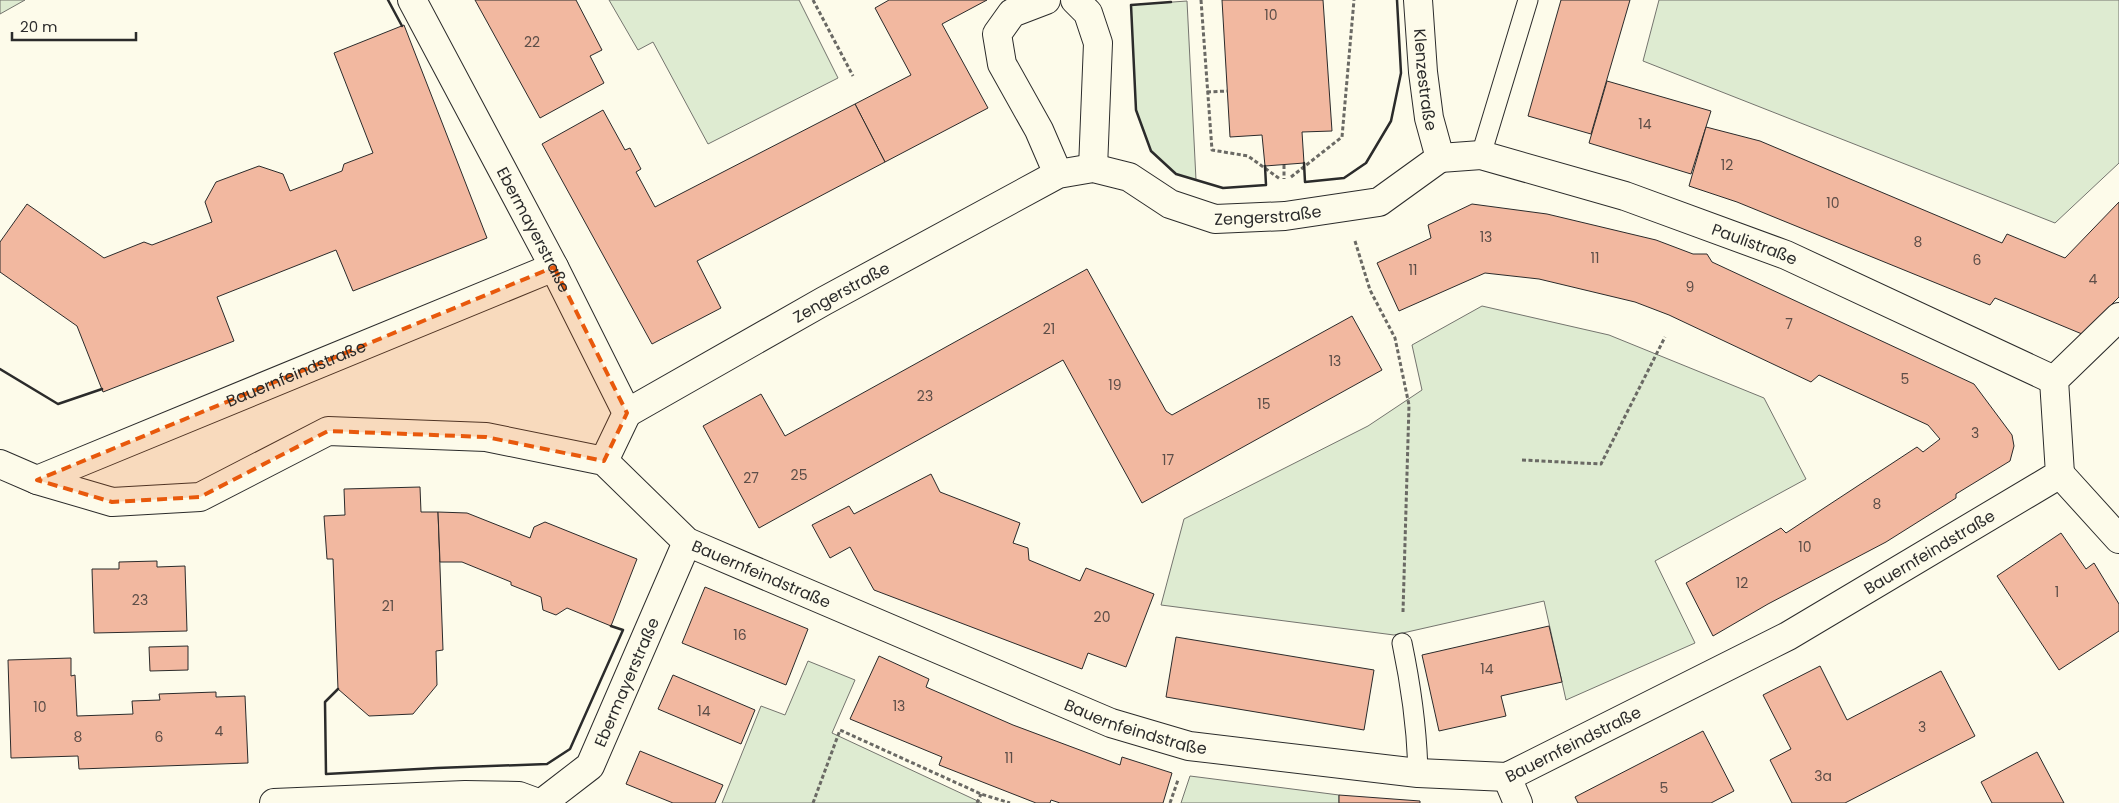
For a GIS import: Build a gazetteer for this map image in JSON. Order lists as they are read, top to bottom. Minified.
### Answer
{"streets":{"street":["Klenzestraße","Zengerstraße","Ebermayerstraße","Paulistraße","Bauernfeindstraße"]},"crossings":[["Klenzestraße","Zengerstraße"],["Klenzestraße","Paulistraße"],["Zengerstraße","Ebermayerstraße"],["Zengerstraße","Paulistraße"],["Ebermayerstraße","Bauernfeindstraße"]],"house_numbers":["10","22","14","12","10","13","8","11","6","11","4","9","7","21","13","5","19","23","15","3","17","25","27","8","10","12","1","23","21","20","16","14","13","10","14","3","4","8","6","11","3a","5"],"scale_bar":"20 m"}
